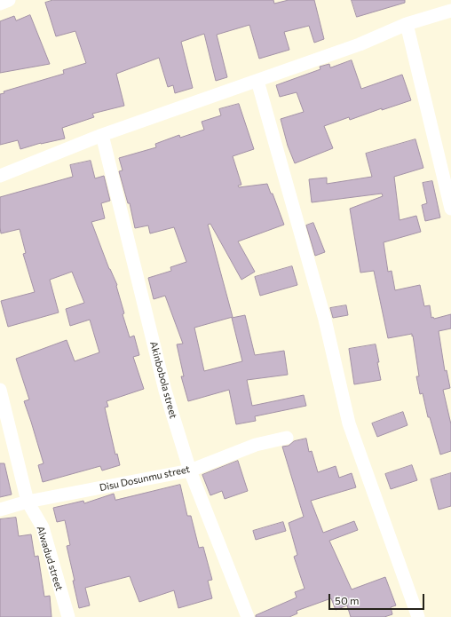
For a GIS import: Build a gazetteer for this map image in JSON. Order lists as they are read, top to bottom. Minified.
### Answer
{"streets":{"street":["Akinbobola street","Disu Dosunmu street","Alwadud street"]},"crossings":[["Akinbobola street","Disu Dosunmu street"],["Disu Dosunmu street","Alwadud street"]],"scale_bar":"50 m"}
